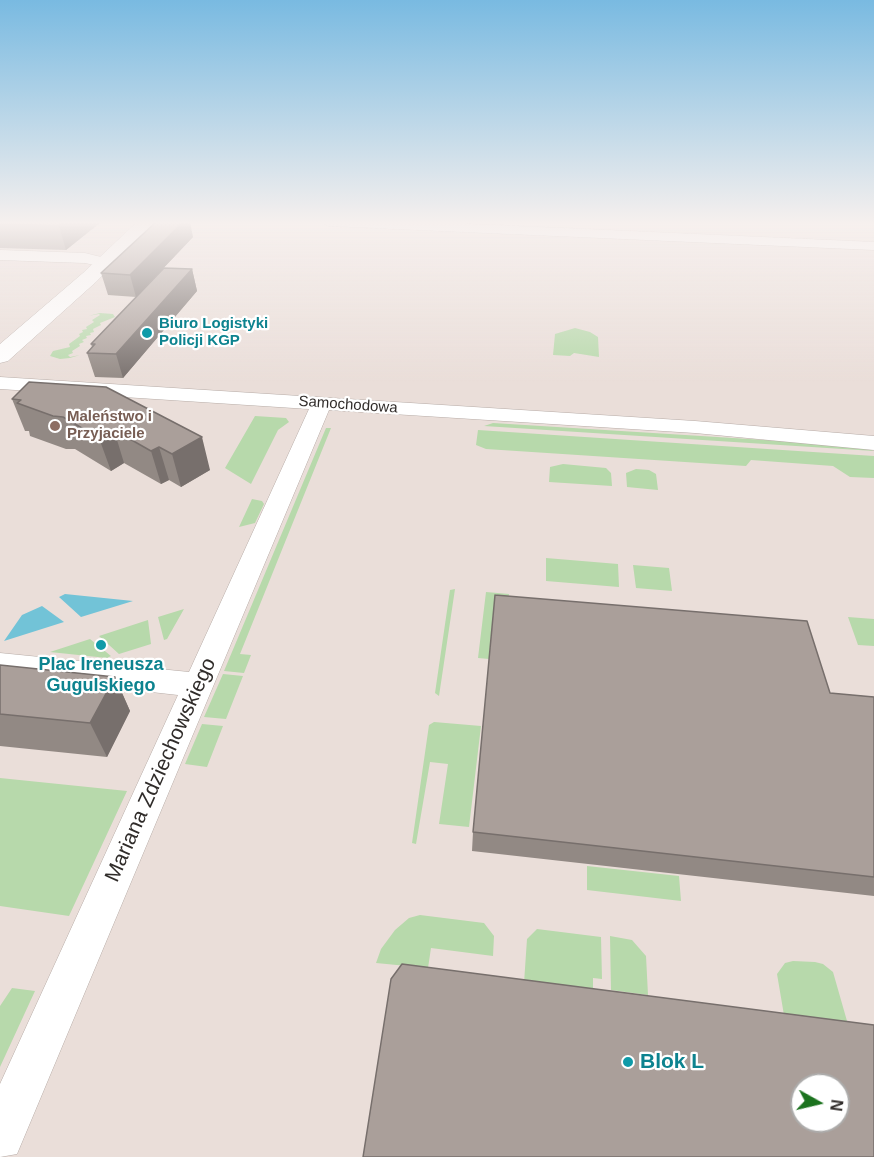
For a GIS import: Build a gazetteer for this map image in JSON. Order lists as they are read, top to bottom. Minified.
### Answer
{"streets":{"street":["Samochodowa","Mariana Zdziechowskiego"]},"crossings":[["Samochodowa","Mariana Zdziechowskiego"]],"places":["Biuro Logistyki Policji KGP","Maleństwo i Przyjaciele","Plac Ireneusza Gugulskiego","Blok L"],"north":"right"}
